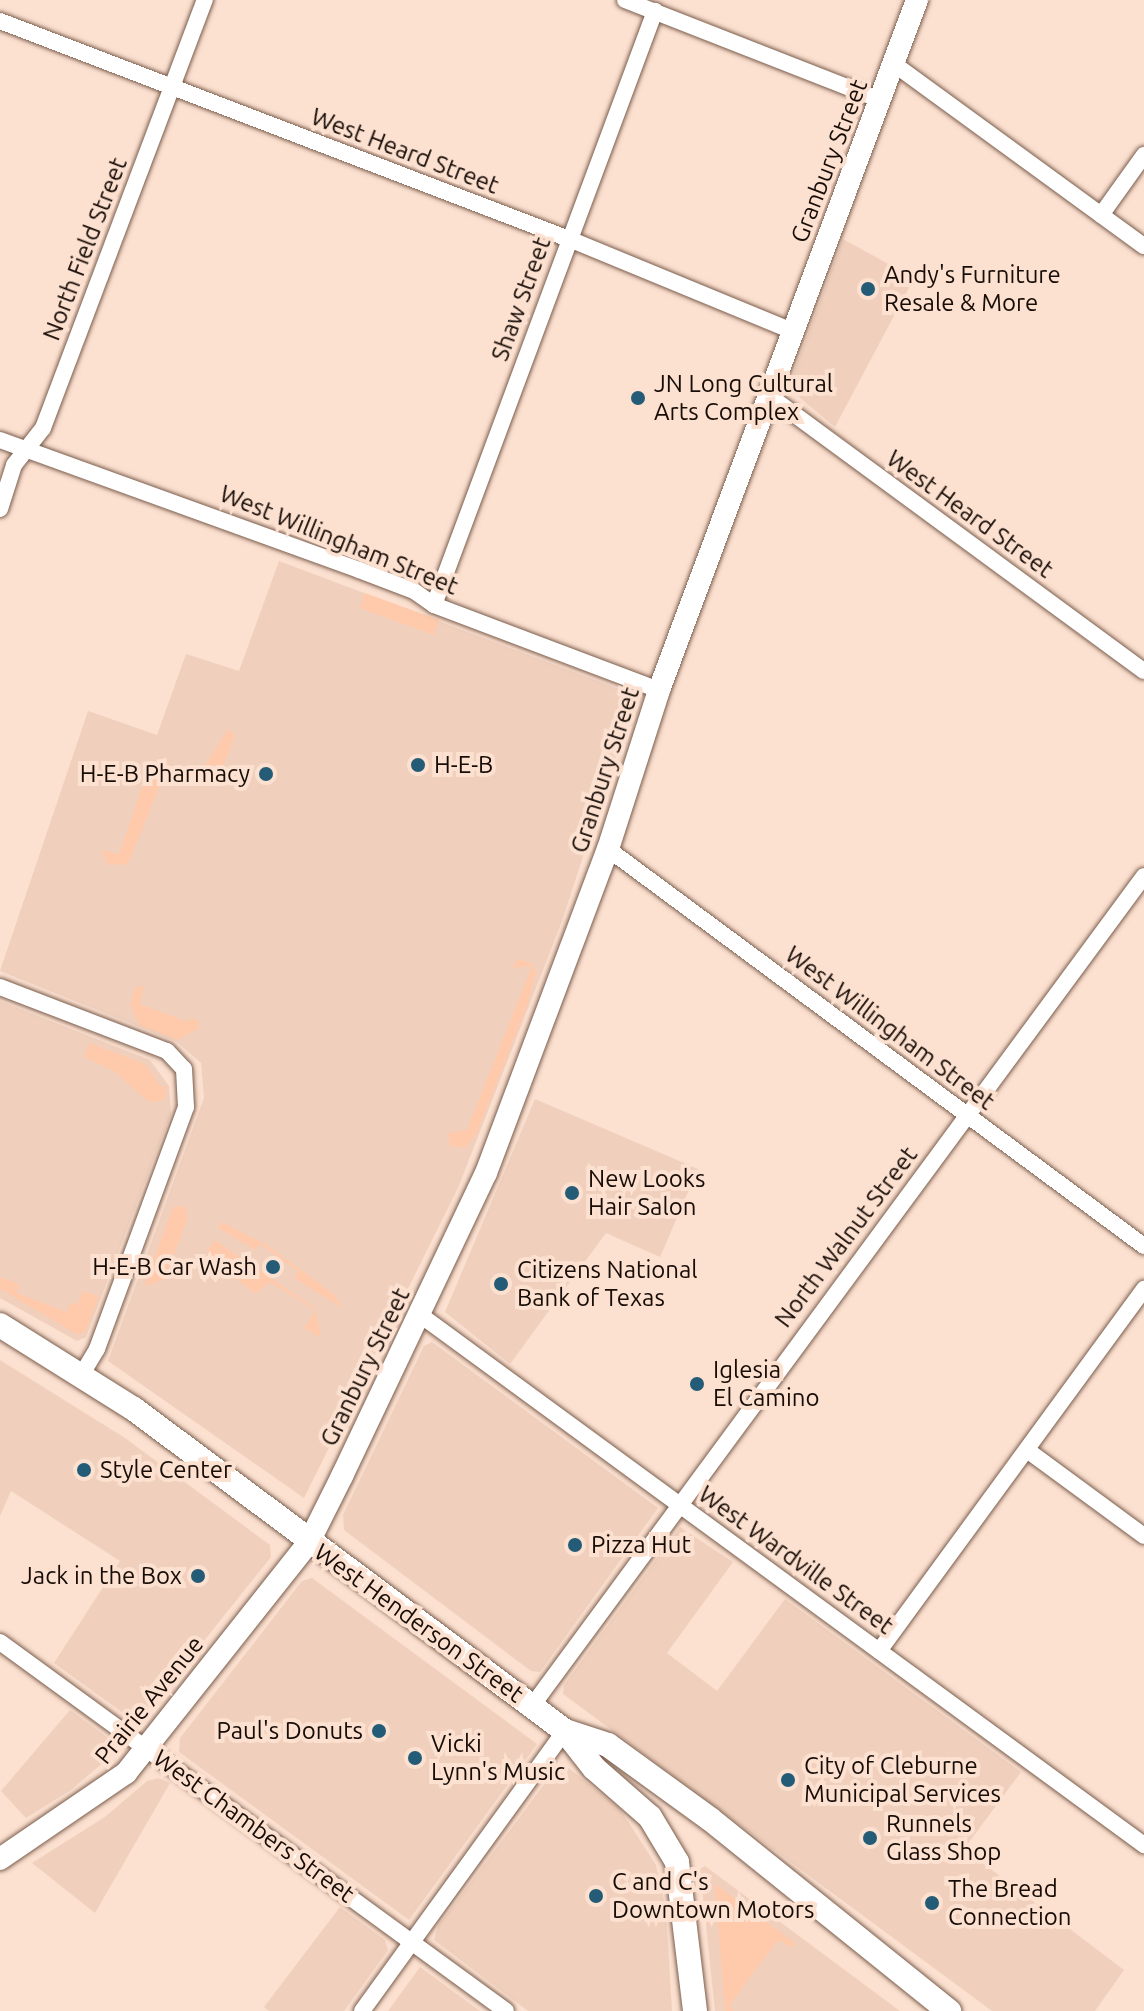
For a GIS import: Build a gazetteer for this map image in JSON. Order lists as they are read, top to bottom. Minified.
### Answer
{"streets":{"main road":["West Henderson Street"],"street":["West Heard Street","Granbury Street","North Field Street","Shaw Street","West Willingham Street","North Walnut Street","West Wardville Street","Prairie Avenue","West Chambers Street"]},"crossings":[["West Heard Street","Granbury Street"],["West Heard Street","North Field Street"],["West Heard Street","Shaw Street"],["Granbury Street","West Willingham Street"],["Granbury Street","West Wardville Street"],["Granbury Street","West Henderson Street"],["Granbury Street","Prairie Avenue"],["North Field Street","West Willingham Street"],["Shaw Street","West Willingham Street"],["West Willingham Street","North Walnut Street"],["North Walnut Street","West Wardville Street"],["North Walnut Street","West Henderson Street"],["West Henderson Street","Prairie Avenue"],["Prairie Avenue","West Chambers Street"]],"places":["Andy's Furniture Resale & More","JN Long Cultural Arts Complex","H-E-B","H-E-B Pharmacy","New Looks Hair Salon","H-E-B Car Wash","Citizens National Bank of Texas","Iglesia El Camino","Style Center","Pizza Hut","Jack in the Box","Paul's Donuts","Vicki Lynn's Music","City of Cleburne Municipal Services","Runnels Glass Shop","C and C's Downtown Motors","The Bread Connection"]}
